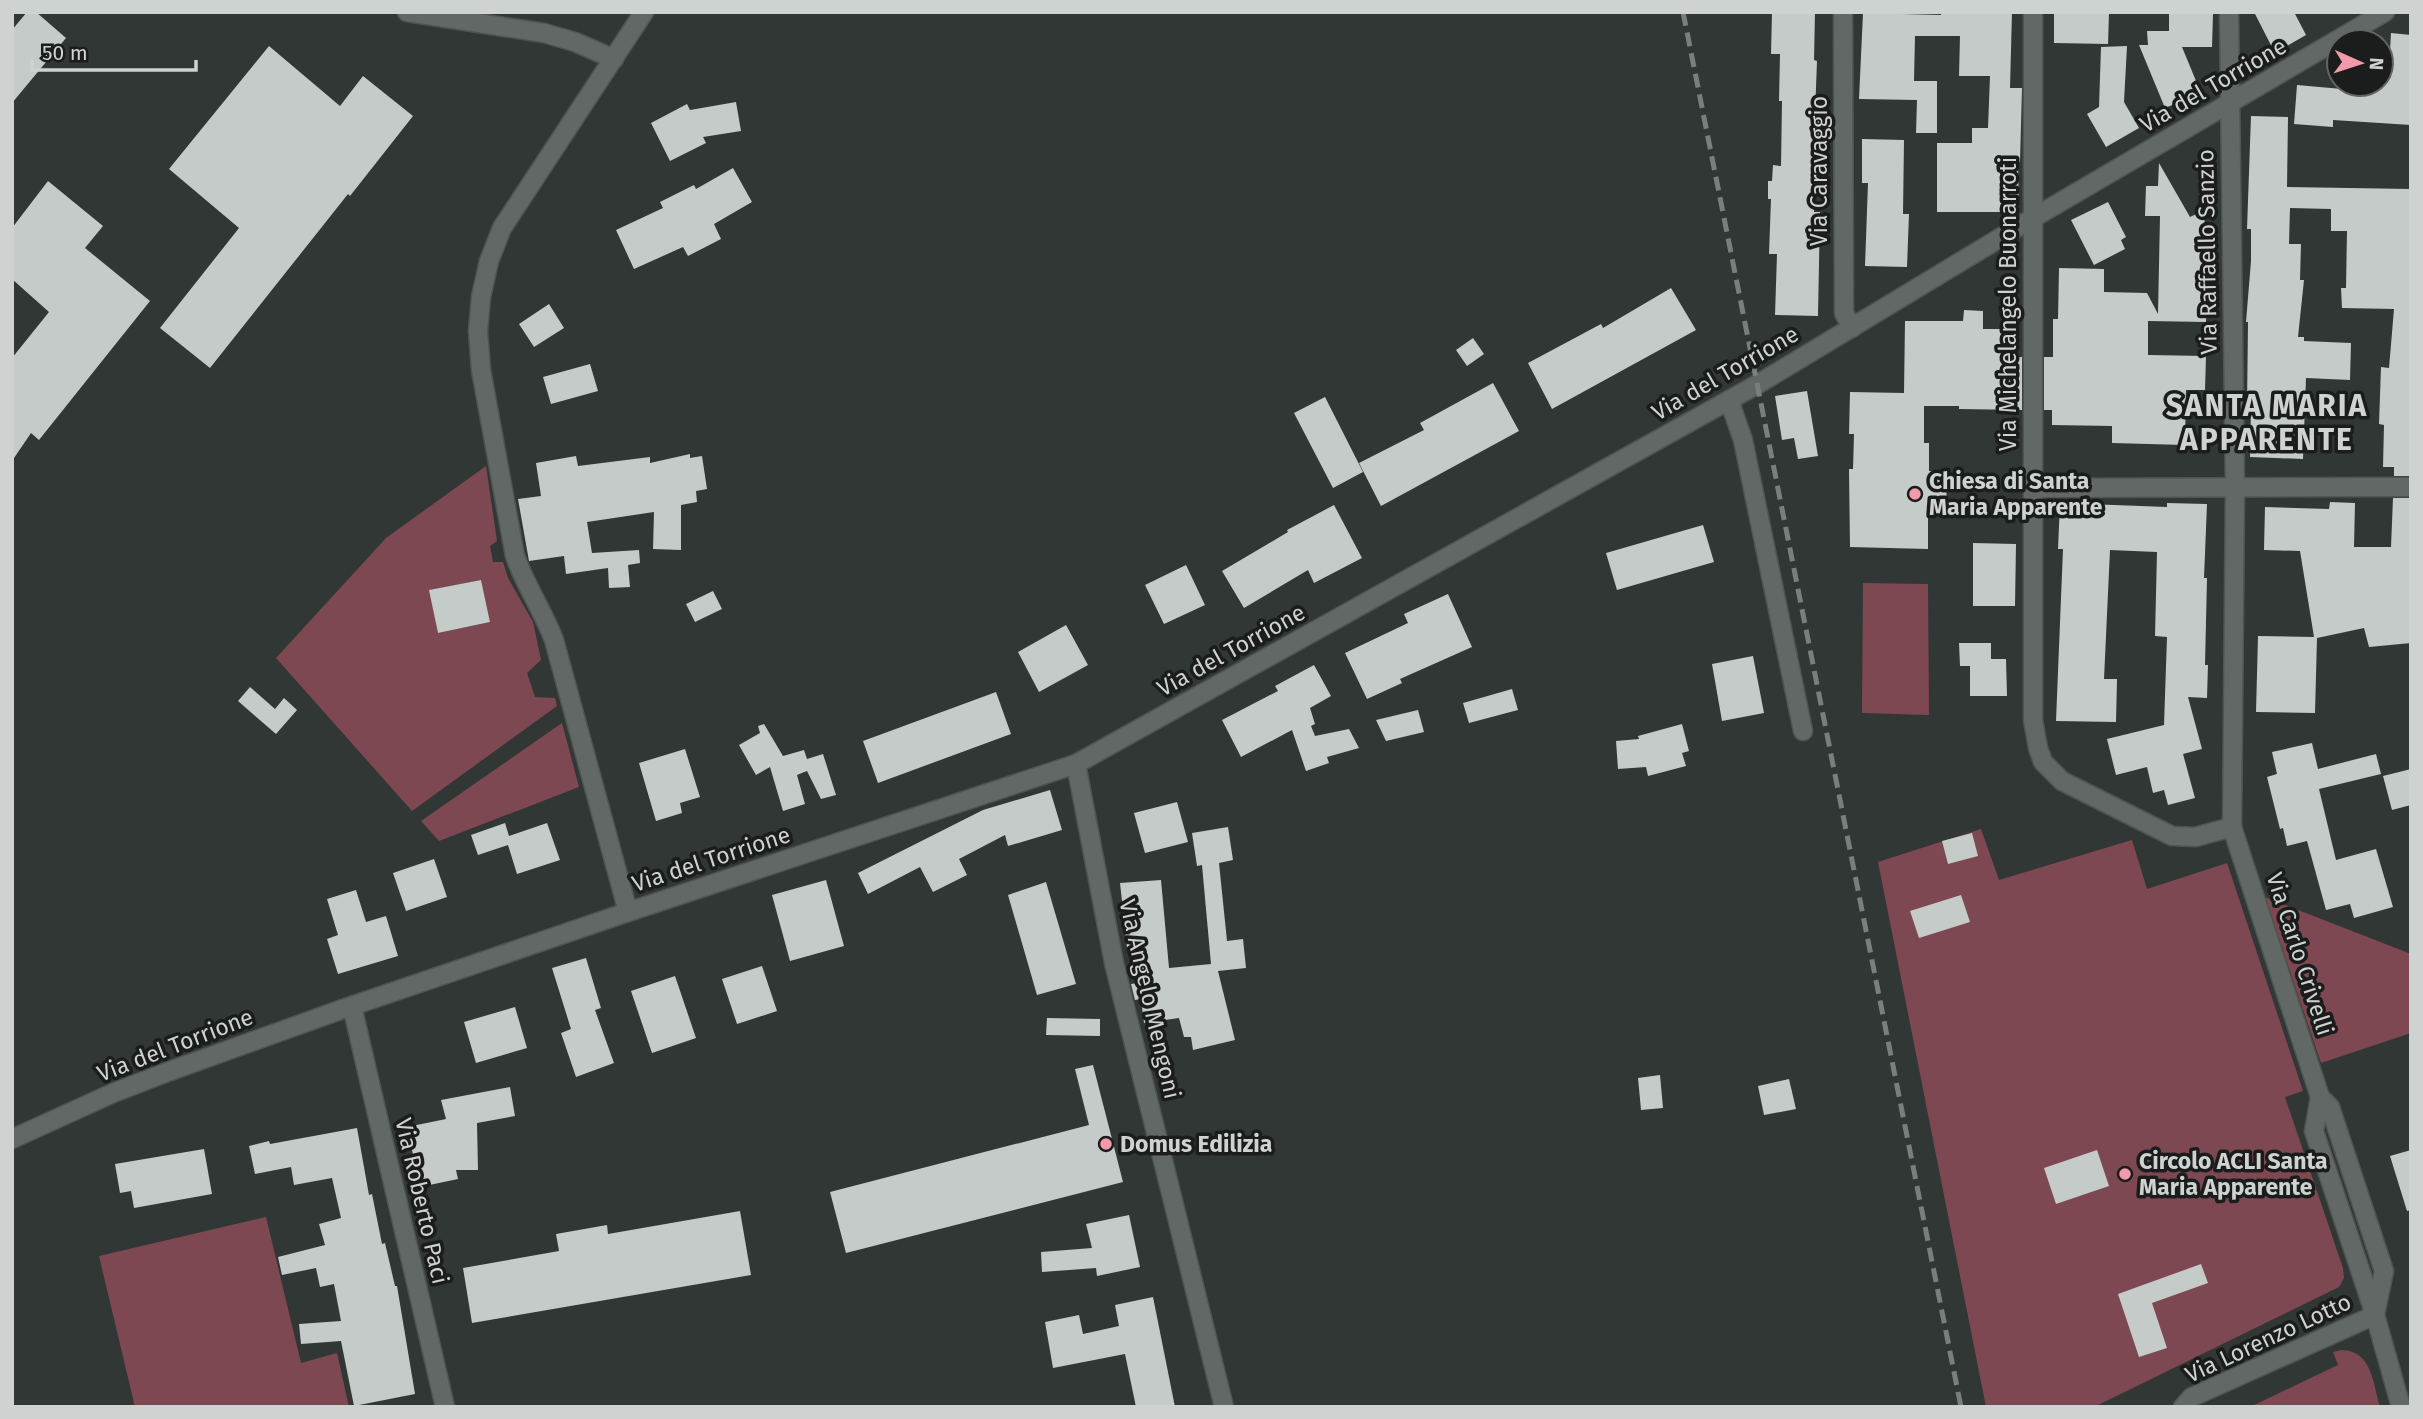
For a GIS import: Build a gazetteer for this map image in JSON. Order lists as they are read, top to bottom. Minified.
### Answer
{"streets":{"street":["Via del Torrione","Via Caravaggio","Via Raffaello Sanzio","Via Michelangelo Buonarroti","Via Carlo Crivelli","Via Angelo Mengoni","Via Roberto Paci","Via Lorenzo Lotto"]},"crossings":[["Via del Torrione","Via Caravaggio"],["Via del Torrione","Via Raffaello Sanzio"],["Via del Torrione","Via Michelangelo Buonarroti"],["Via del Torrione","Via Angelo Mengoni"],["Via del Torrione","Via Roberto Paci"],["Via Raffaello Sanzio","Via Michelangelo Buonarroti"],["Via Raffaello Sanzio","Via Carlo Crivelli"],["Via Michelangelo Buonarroti","Via Carlo Crivelli"],["Via Carlo Crivelli","Via Lorenzo Lotto"]],"districts":["SANTA MARIA APPARENTE"],"places":["Chiesa di Santa Maria Apparente","Domus Edilizia","Circolo ACLI Santa Maria Apparente"],"scale_bar":"50 m","north":"right"}
